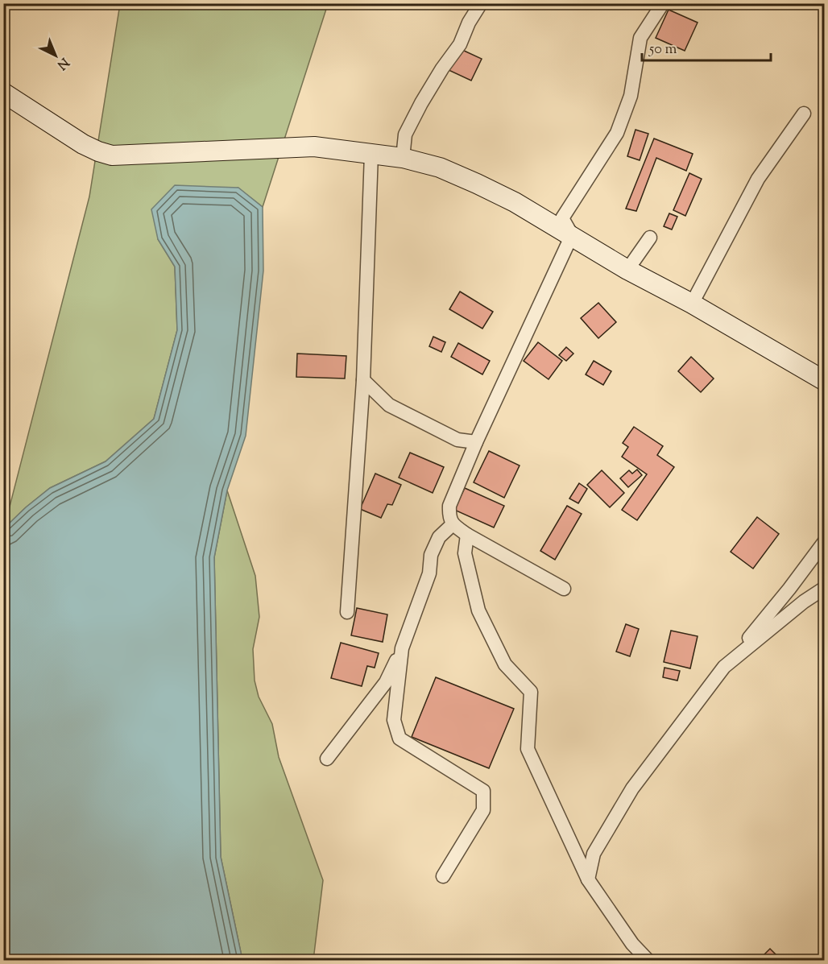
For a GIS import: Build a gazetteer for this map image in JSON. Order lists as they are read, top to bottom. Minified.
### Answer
{"scale_bar":"50 m","north":"bottom right"}
